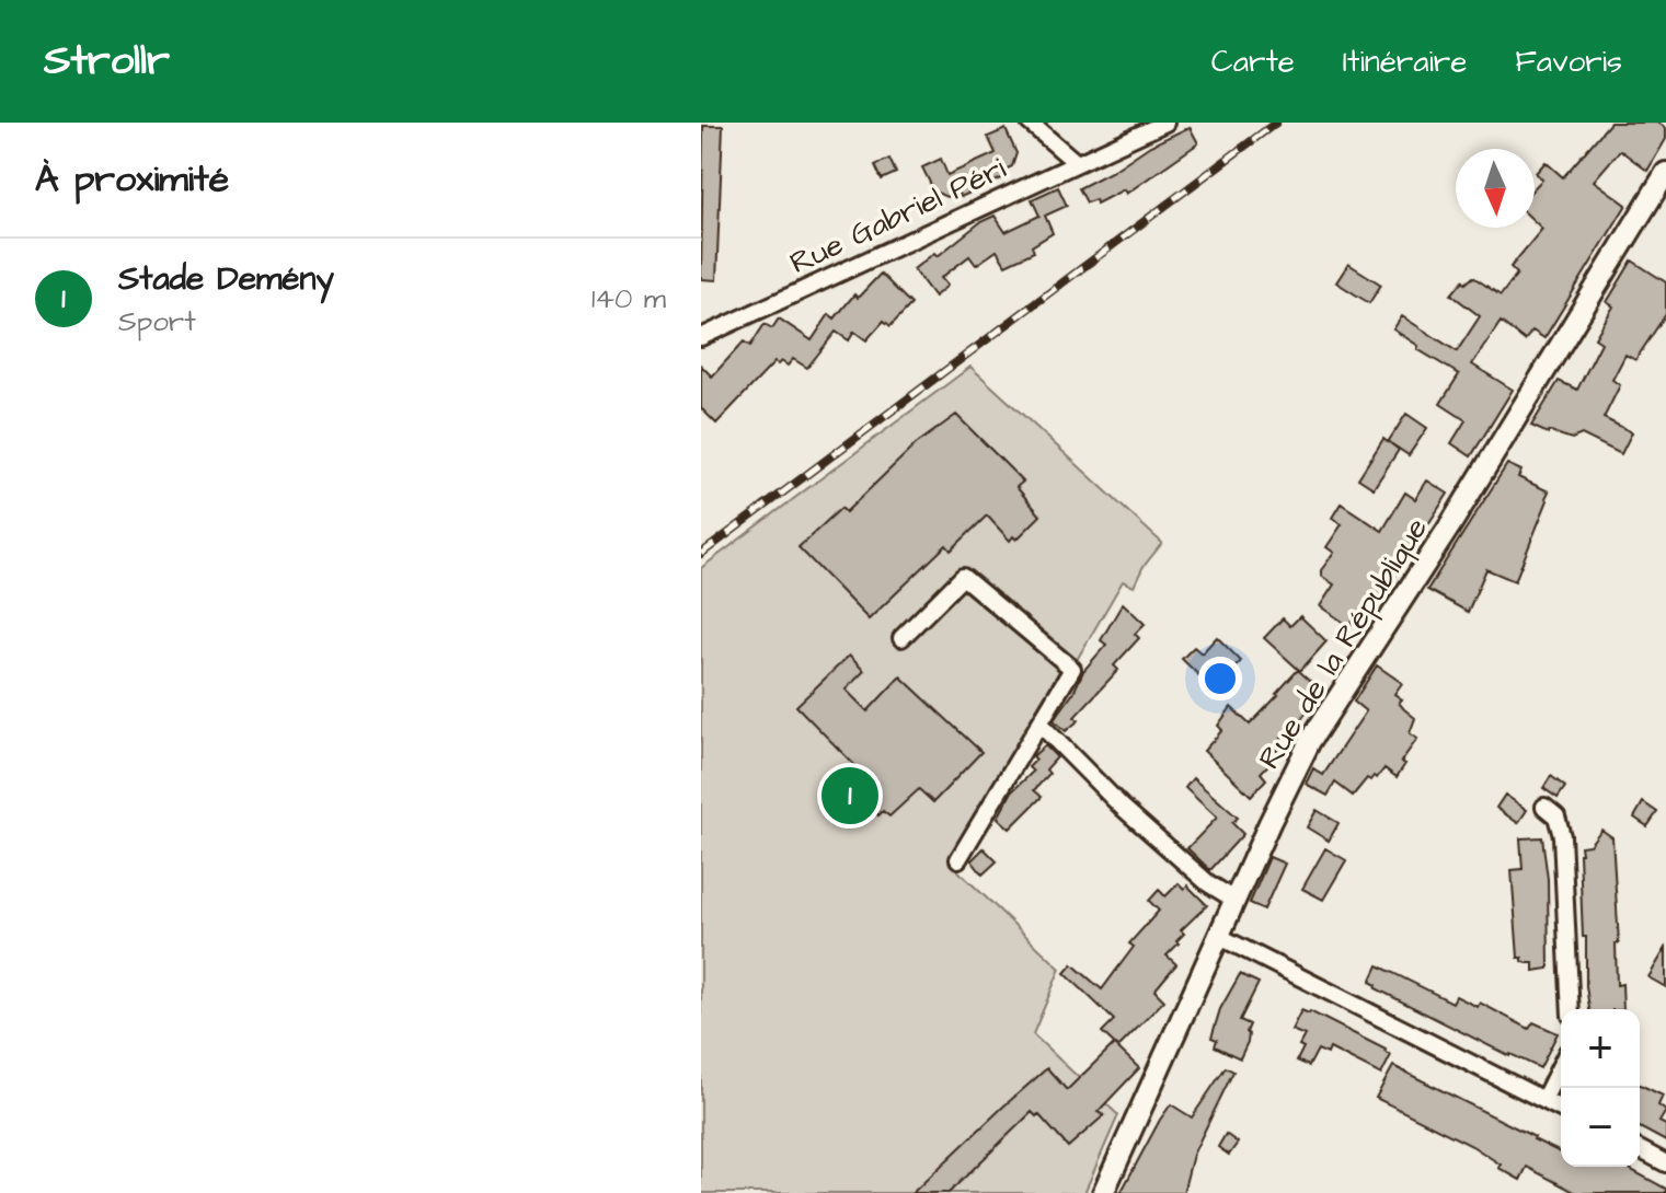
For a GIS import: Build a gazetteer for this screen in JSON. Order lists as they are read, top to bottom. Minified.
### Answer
{"streets":{"main road":["Rue de la République"],"street":["Rue Gabriel Péri"]},"north":"bottom","page":{"header":"Strollr","nav":["Carte","Itinéraire","Favoris"],"heading":"À proximité","list":[{"mark":"1","name":"Stade Demény","note":"Sport","value":"140 m"}],"pins":"1","map_buttons":["+","−"]}}
